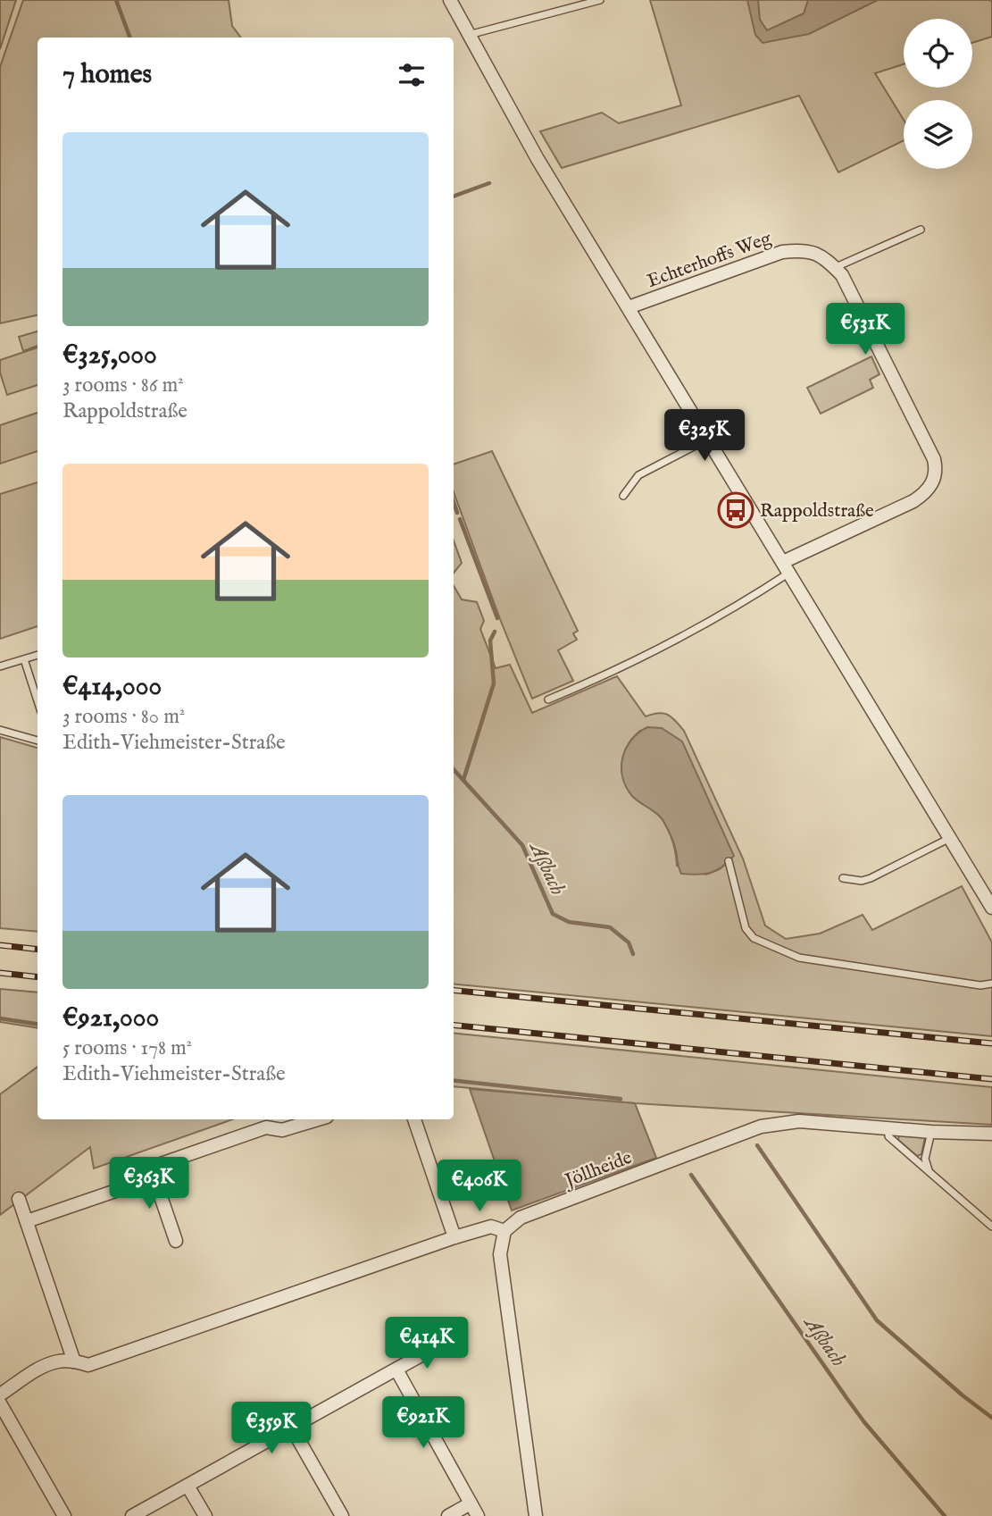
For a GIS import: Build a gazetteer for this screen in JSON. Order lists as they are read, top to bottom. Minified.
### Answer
{"streets":{"street":["Echterhoffs Weg","Jöllheide"]},"water":["Aßbach"],"places":{"bus stop":["Rappoldstraße"]},"page":{"heading":"7 homes","list":[{"name":"€325,000","note":"3 rooms · 86 m² · Rappoldstraße"},{"name":"€414,000","note":"3 rooms · 80 m² · Edith-Viehmeister-Straße"},{"name":"€921,000","note":"5 rooms · 178 m² · Edith-Viehmeister-Straße"}],"price":["€531K","€325K","€363K","€406K","€414K","€921K","€359K"]}}
